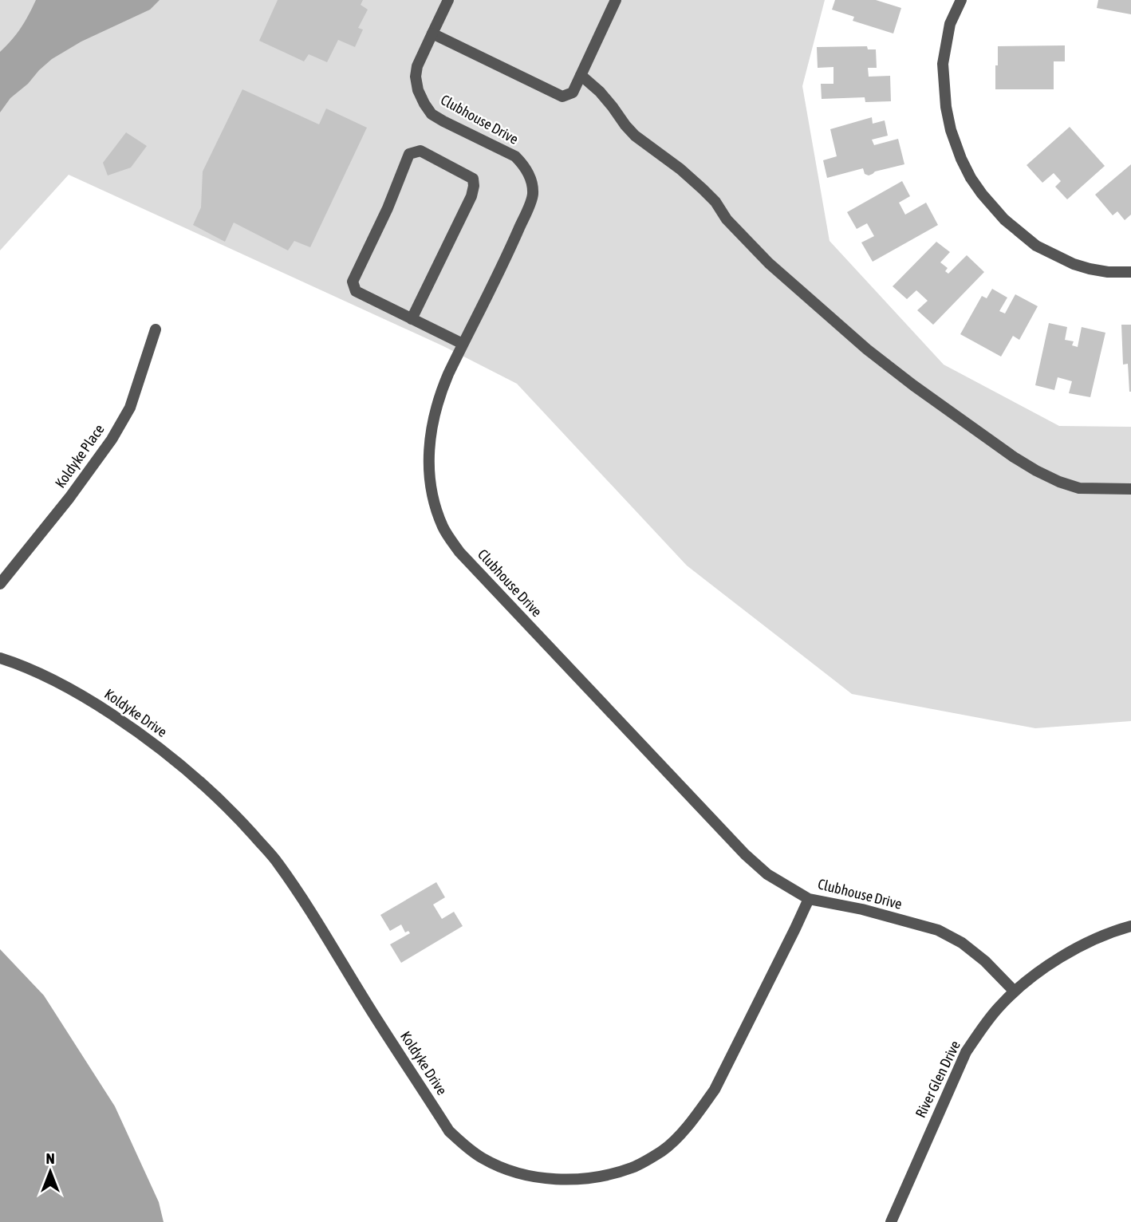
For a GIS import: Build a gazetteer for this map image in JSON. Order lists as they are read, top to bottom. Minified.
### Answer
{"streets":{"street":["Clubhouse Drive","Koldyke Place","Koldyke Drive","River Glen Drive"]},"crossings":[["Clubhouse Drive","Koldyke Drive"],["Clubhouse Drive","River Glen Drive"]],"north":"top"}
